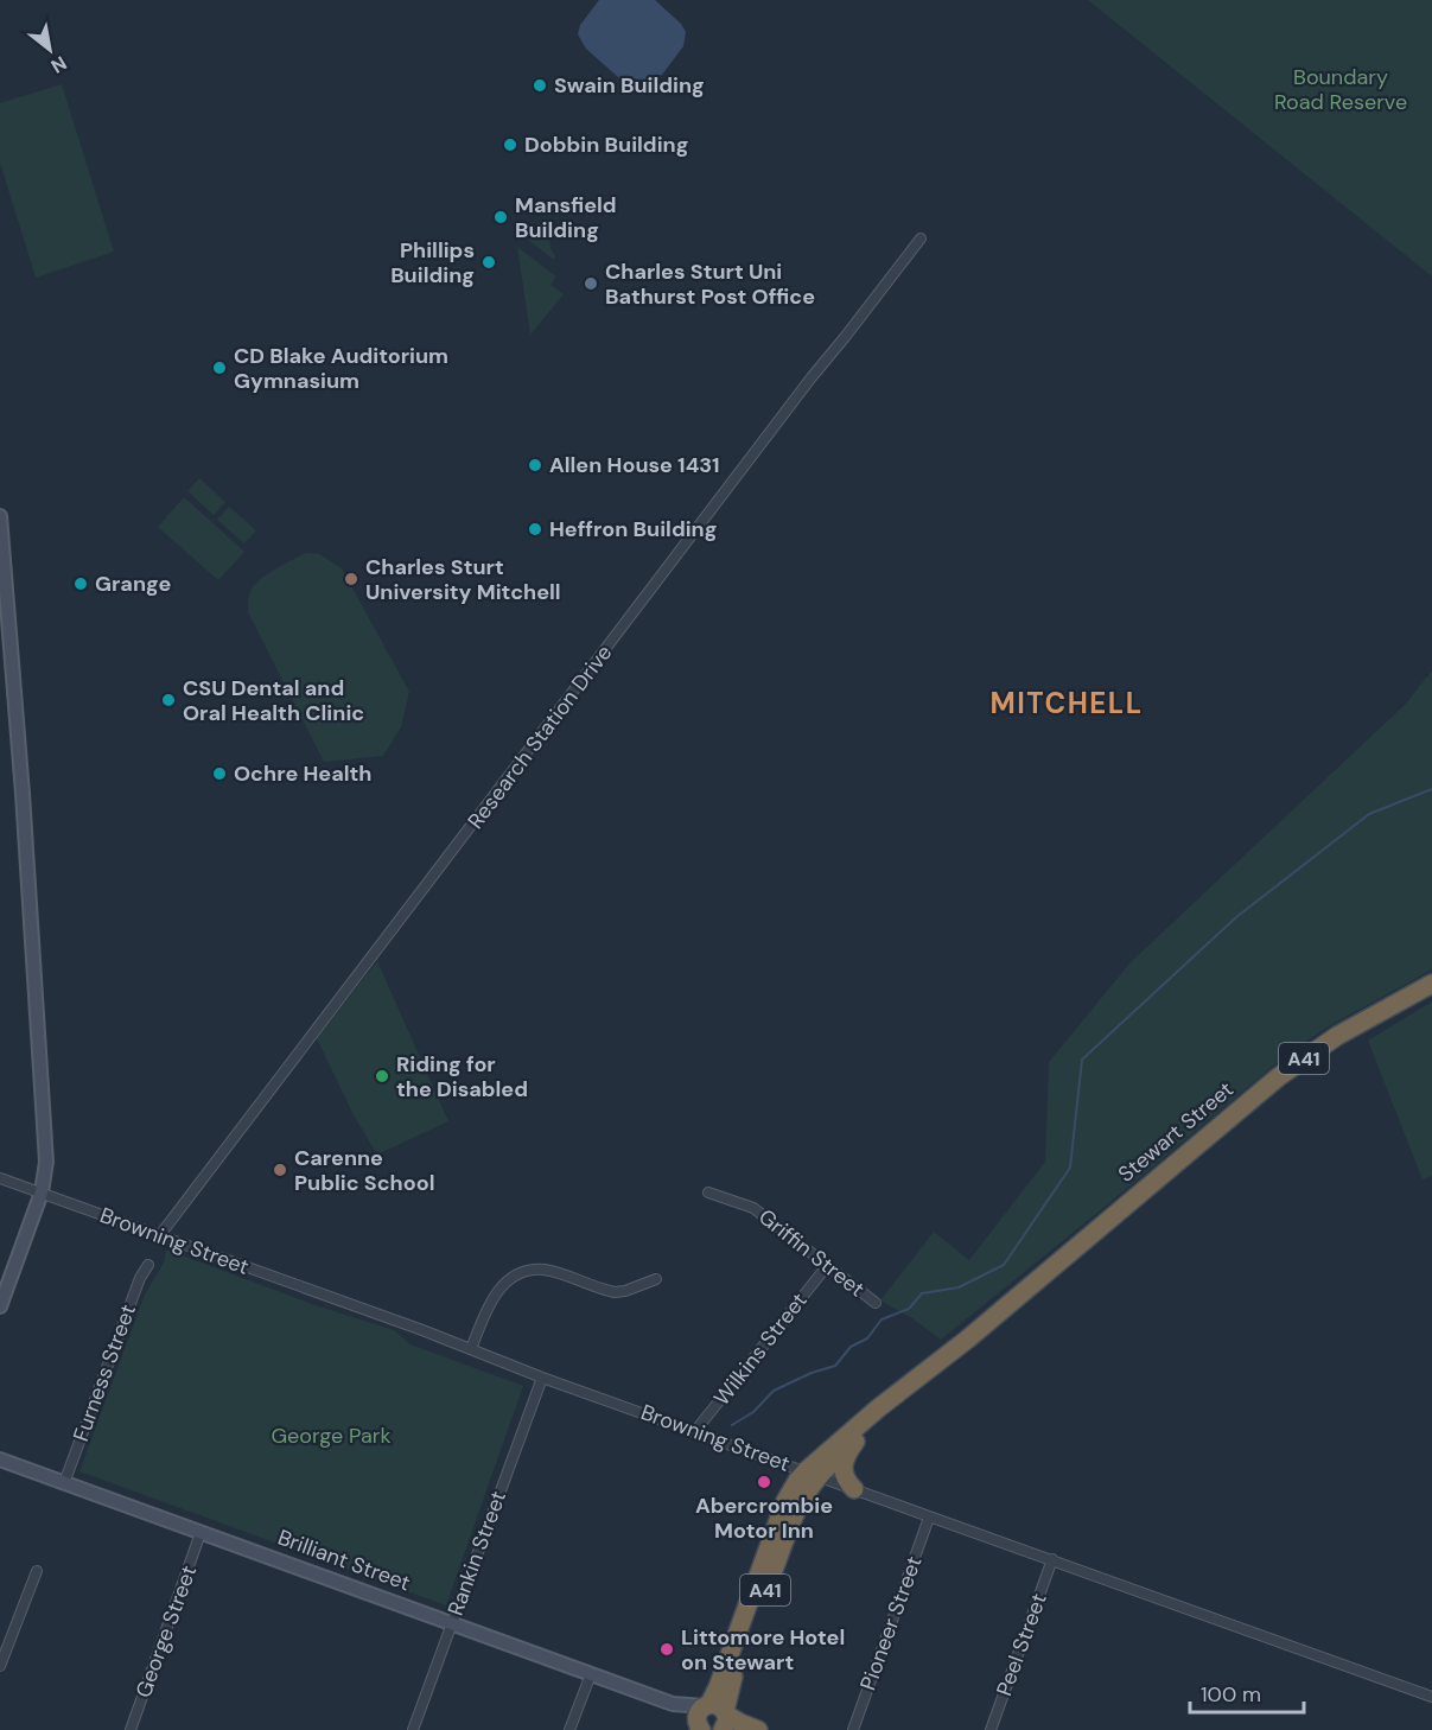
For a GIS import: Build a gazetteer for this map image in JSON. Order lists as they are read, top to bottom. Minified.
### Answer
{"streets":{"highway":["A41","Stewart Street","Brilliant Street"],"street":["Research Station Drive","Browning Street","Griffin Street","Wilkins Street","Furness Street","Rankin Street","Pioneer Street","George Street","Peel Street"]},"crossings":[["Research Station Drive","Browning Street"],["Stewart Street","Browning Street"],["Stewart Street","Brilliant Street"],["Browning Street","Wilkins Street"],["Browning Street","Rankin Street"],["Browning Street","Pioneer Street"],["Browning Street","Peel Street"],["Griffin Street","Wilkins Street"],["Furness Street","Brilliant Street"],["Rankin Street","Brilliant Street"],["Brilliant Street","George Street"]],"districts":["MITCHELL"],"parks":["Boundary Road Reserve","George Park"],"places":["Swain Building","Dobbin Building","Mansfield Building","Phillips Building","Charles Sturt Uni Bathurst Post Office","CD Blake Auditorium Gymnasium","Allen House 1431","Heffron Building","Charles Sturt University Mitchell","Grange","CSU Dental and Oral Health Clinic","Ochre Health","Riding for the Disabled","Carenne Public School","Abercrombie Motor Inn","Littomore Hotel on Stewart"],"scale_bar":"100 m","north":"bottom right"}
